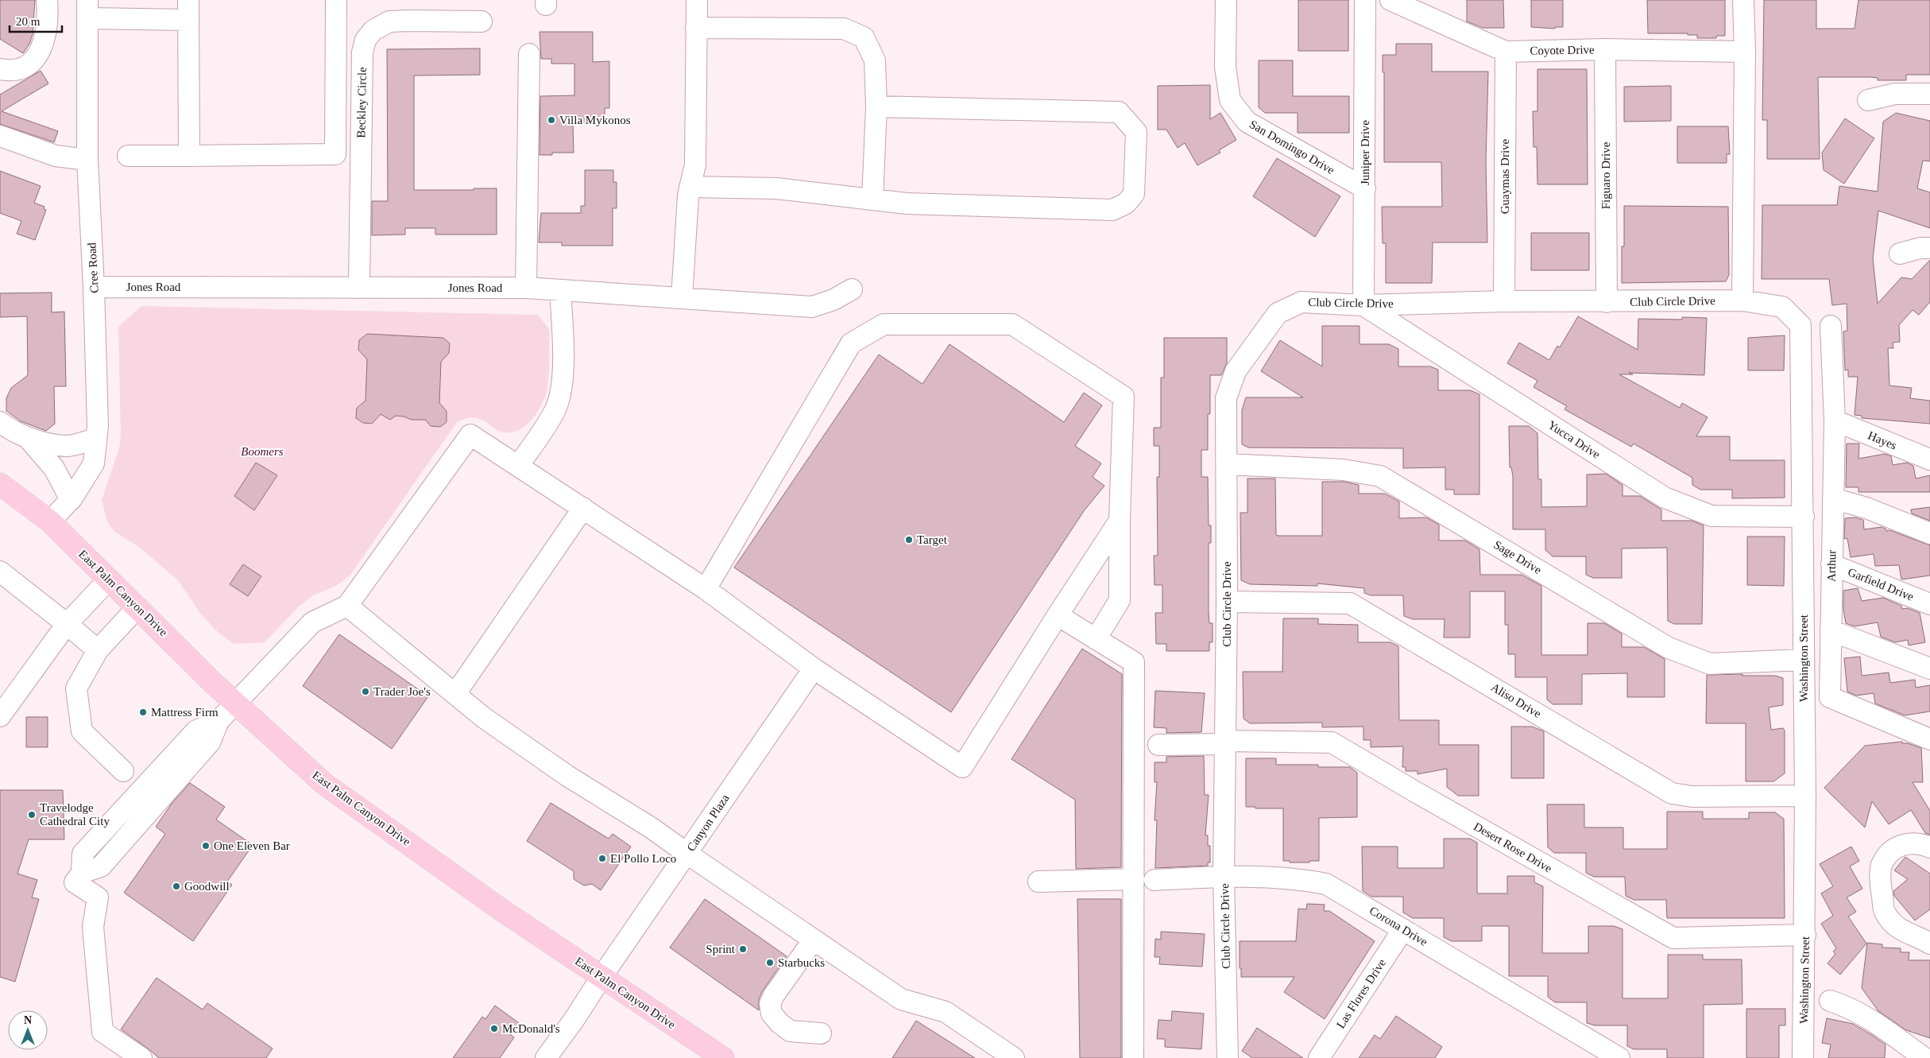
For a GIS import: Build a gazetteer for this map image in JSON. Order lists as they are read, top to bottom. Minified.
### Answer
{"streets":{"main road":["East Palm Canyon Drive"],"street":["Coyote Drive","Beckley Circle","San Domingo Drive","Juniper Drive","Figuaro Drive","Guaymas Drive","Cree Road","Jones Road","Club Circle Drive","Yucca Drive","Hayes","Sage Drive","Arthur","Garfield Drive","Washington Street","Aliso Drive","Canyon Plaza","Desert Rose Drive","Corona Drive","Las Flores Drive"]},"crossings":[["Coyote Drive","Figuaro Drive"],["Coyote Drive","Guaymas Drive"],["Beckley Circle","Jones Road"],["San Domingo Drive","Juniper Drive"],["Juniper Drive","Club Circle Drive"],["Juniper Drive","Yucca Drive"],["Figuaro Drive","Club Circle Drive"],["Guaymas Drive","Club Circle Drive"],["Cree Road","Jones Road"],["Cree Road","East Palm Canyon Drive"],["Club Circle Drive","Yucca Drive"],["Club Circle Drive","Sage Drive"],["Club Circle Drive","Washington Street"],["Club Circle Drive","Aliso Drive"],["Club Circle Drive","Desert Rose Drive"],["Club Circle Drive","Corona Drive"],["Yucca Drive","Washington Street"],["Hayes","Arthur"],["Sage Drive","Washington Street"],["Arthur","Garfield Drive"],["East Palm Canyon Drive","Canyon Plaza"],["Washington Street","Aliso Drive"],["Washington Street","Desert Rose Drive"],["Corona Drive","Las Flores Drive"]],"parks":["Boomers"],"places":["Villa Mykonos","Target","Trader Joe's","Mattress Firm","Travelodge Cathedral City","One Eleven Bar","El Pollo Loco","Goodwill","Sprint","Starbucks","McDonald's"],"scale_bar":"20 m","north":"top"}
